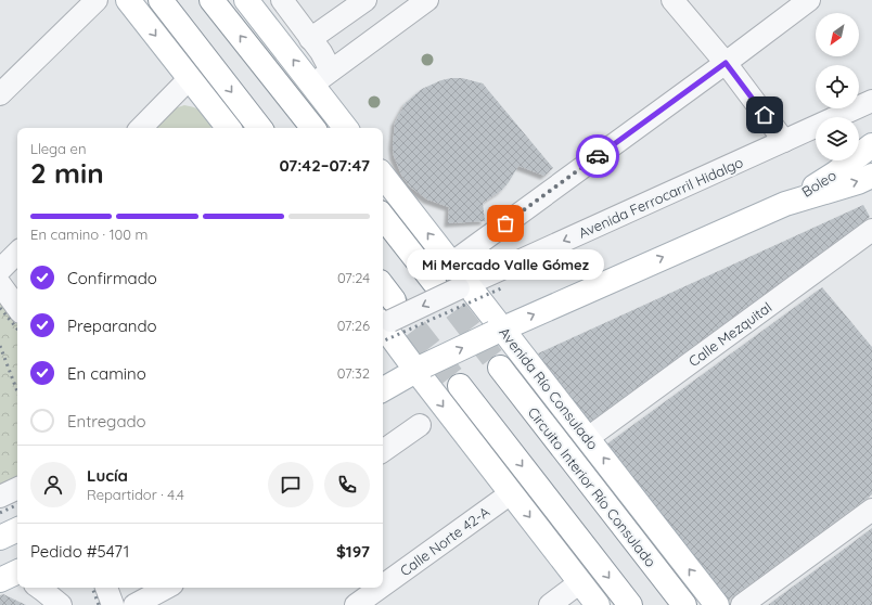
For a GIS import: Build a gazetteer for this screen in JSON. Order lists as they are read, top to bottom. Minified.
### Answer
{"streets":{"main road":["Boleo","Avenida Río Consulado","Circuito Interior Río Consulado"],"street":["Avenida Ferrocarril Hidalgo","Calle Mezquital","Calle Norte 42-A"]},"crossings":[["Avenida Ferrocarril Hidalgo","Avenida Río Consulado"],["Calle Mezquital","Avenida Río Consulado"]],"places":["Mi Mercado Valle Gómez"],"north":"bottom left","page":{"heading":["2 min","Llega en","07:42–07:47"],"panel":["Lucía","Repartidor · 4.4","Pedido #5471","$197"],"bar":"En camino · 100 m","bubble":"Mi Mercado Valle Gómez","list":[["Confirmado","07:24"],["Preparando","07:26"],["En camino","07:32"],"Entregado"]}}
